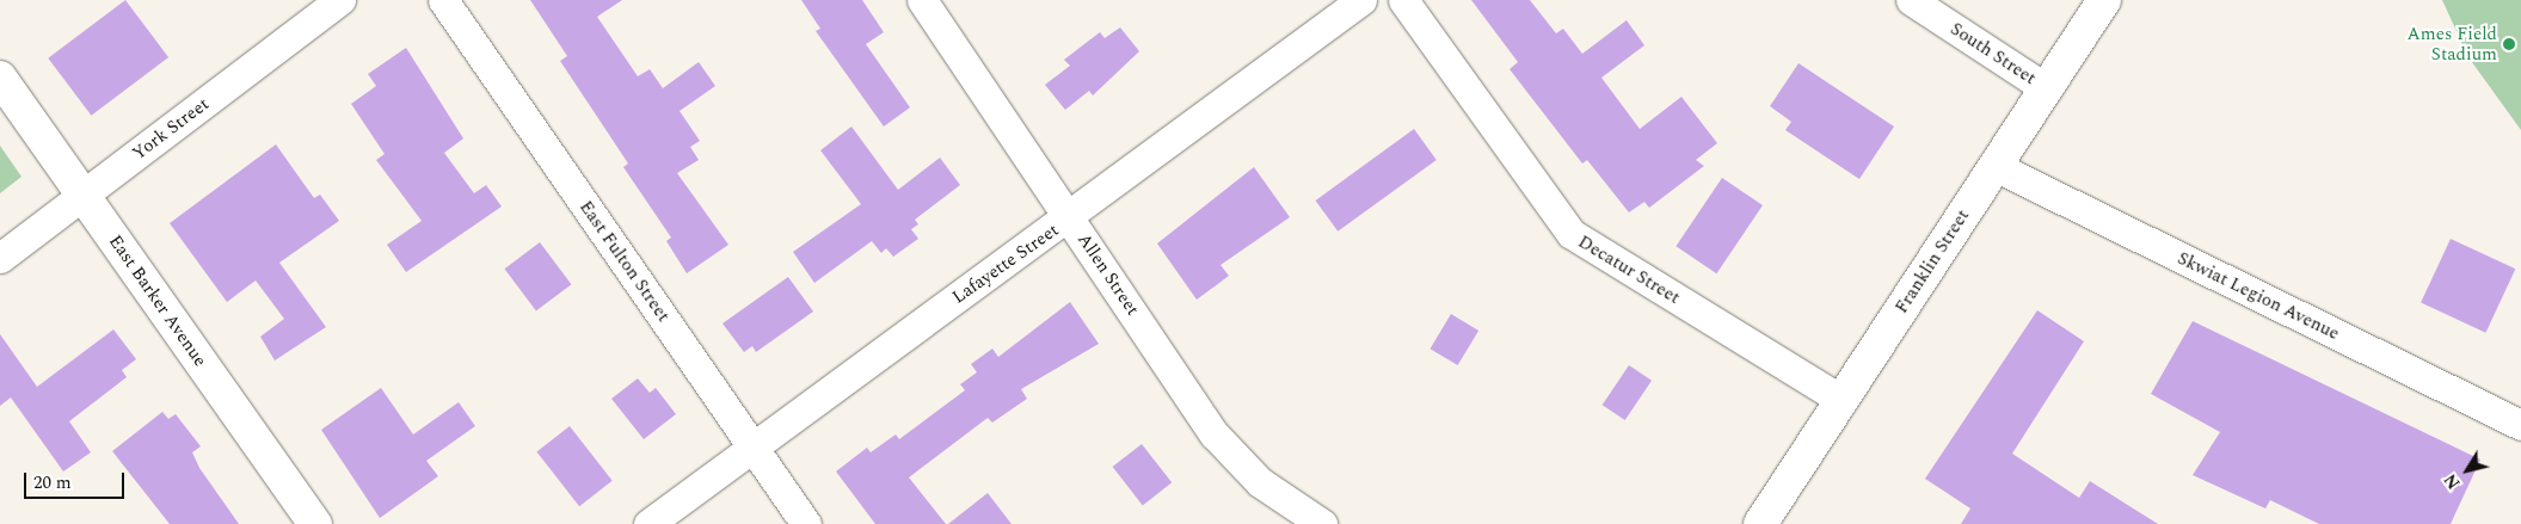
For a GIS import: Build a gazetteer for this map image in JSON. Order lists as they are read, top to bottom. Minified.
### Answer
{"streets":{"main road":["Franklin Street","East Barker Avenue"],"street":["South Street","York Street","East Fulton Street","Lafayette Street","Decatur Street","Allen Street","Skwiat Legion Avenue"]},"crossings":[["South Street","Franklin Street"],["York Street","East Barker Avenue"],["East Fulton Street","Lafayette Street"],["Franklin Street","Decatur Street"],["Franklin Street","Skwiat Legion Avenue"],["Lafayette Street","Allen Street"]],"places":["Ames Field Stadium"],"scale_bar":"20 m","north":"bottom left"}
